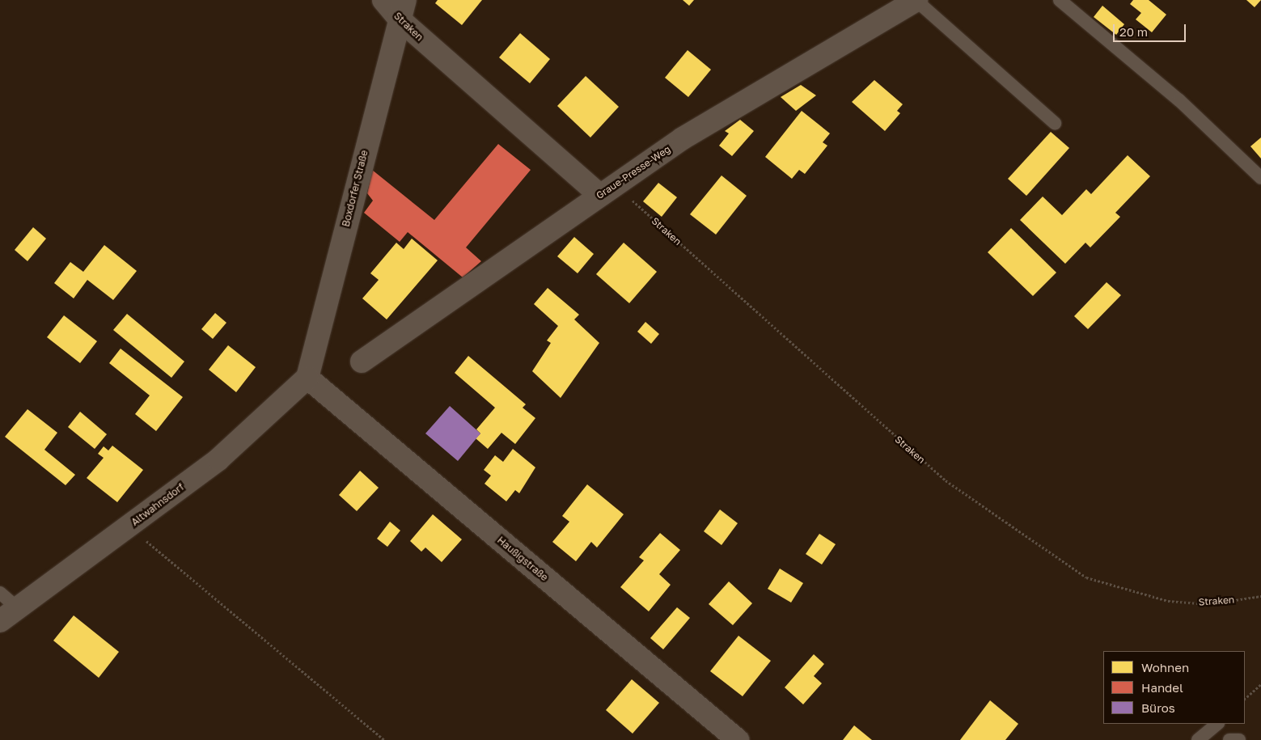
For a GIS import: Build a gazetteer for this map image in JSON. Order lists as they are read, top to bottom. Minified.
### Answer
{"streets":{"street":["Straken","Graue-Presse-Weg","Boxdorfer Straße","Altwahnsdorf","Haußigstraße"]},"crossings":[["Straken","Graue-Presse-Weg"],["Straken","Boxdorfer Straße"],["Boxdorfer Straße","Altwahnsdorf"],["Boxdorfer Straße","Haußigstraße"],["Altwahnsdorf","Haußigstraße"]],"legend":["Wohnen","Handel","Büros"],"scale_bar":"20 m"}
